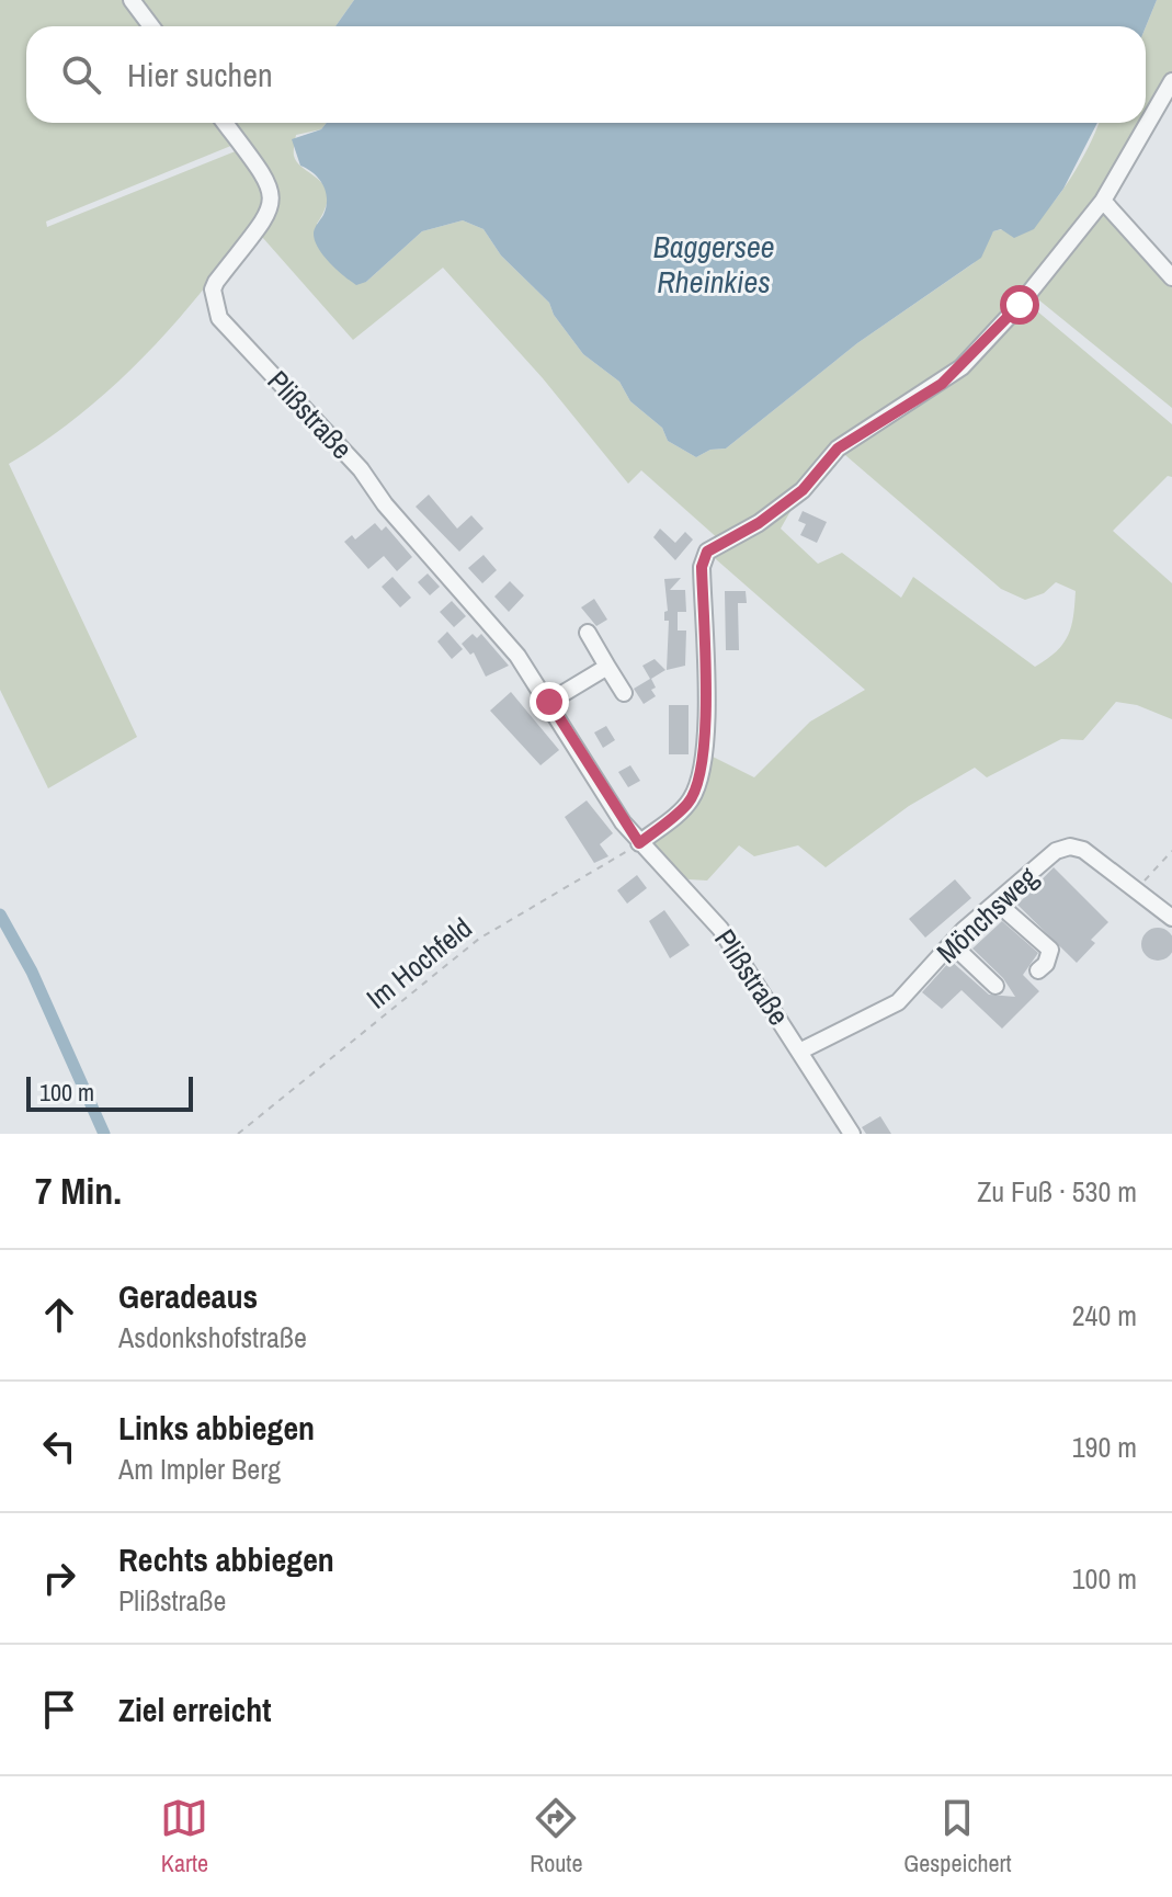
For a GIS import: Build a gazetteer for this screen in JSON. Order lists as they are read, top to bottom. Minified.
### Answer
{"streets":{"street":["Plißstraße","Mönchsweg"],"path":["Im Hochfeld"]},"crossings":[["Plißstraße","Mönchsweg"],["Plißstraße","Im Hochfeld"]],"water":["Baggersee Rheinkies"],"scale_bar":"100 m","page":{"search":"Hier suchen","scale":"100 m","heading":["7 Min.","Zu Fuß · 530 m"],"list":[["Geradeaus","Asdonkshofstraße","240 m"],["Links abbiegen","Am Impler Berg","190 m"],["Rechts abbiegen","Plißstraße","100 m"],"Ziel erreicht"],"nav":["Karte","Route","Gespeichert"]}}
